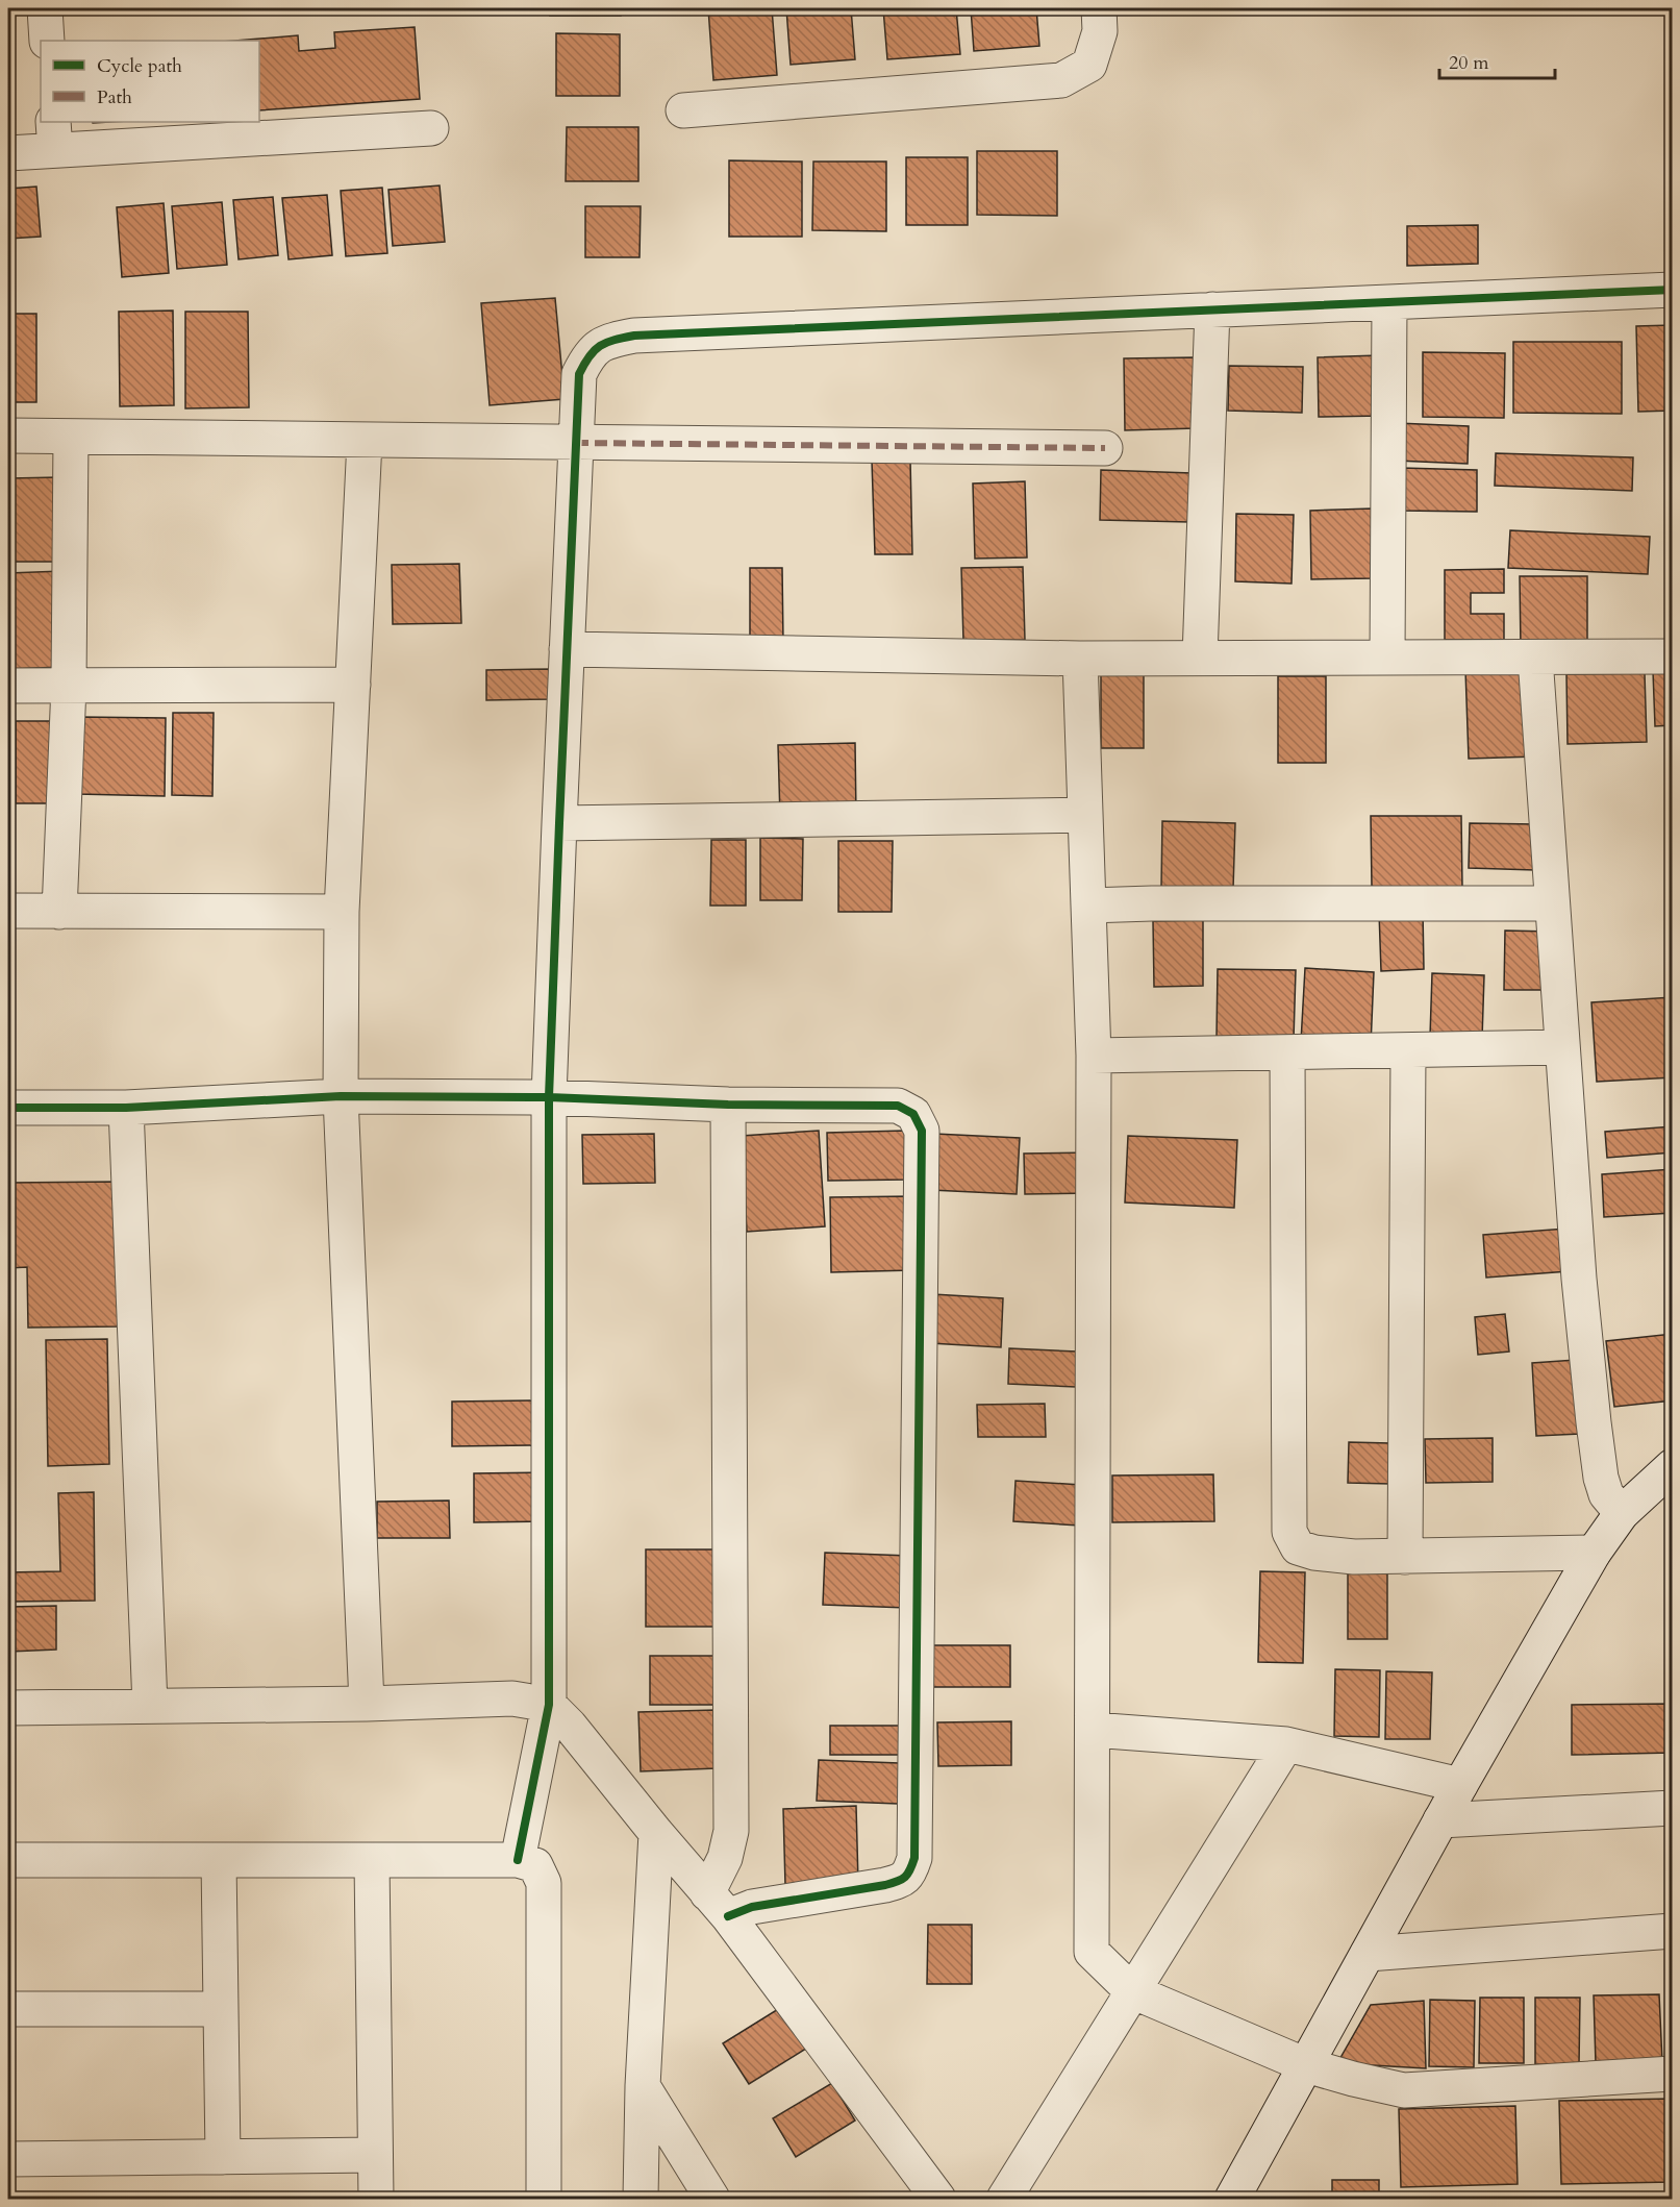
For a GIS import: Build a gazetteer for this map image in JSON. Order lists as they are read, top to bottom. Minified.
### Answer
{"legend":["Cycle path","Path"],"scale_bar":"20 m"}
